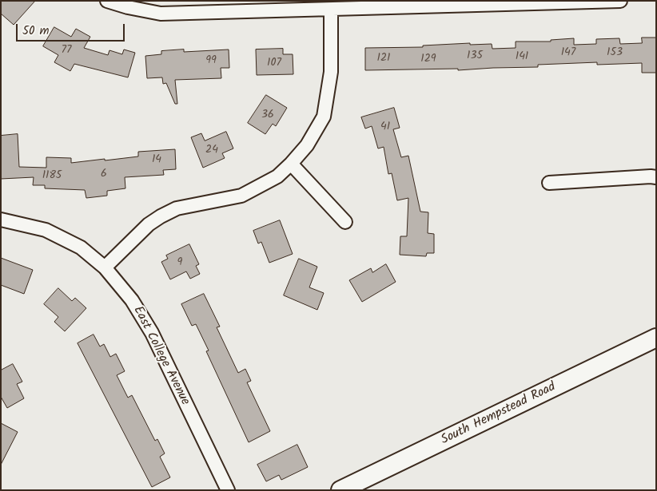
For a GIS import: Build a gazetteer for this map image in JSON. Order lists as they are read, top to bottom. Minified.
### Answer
{"streets":{"street":["East College Avenue","South Hempstead Road"]},"house_numbers":["77","147","153","135","141","121","129","99","107","36","41","24","14","6","1185","9"],"scale_bar":"50 m"}
